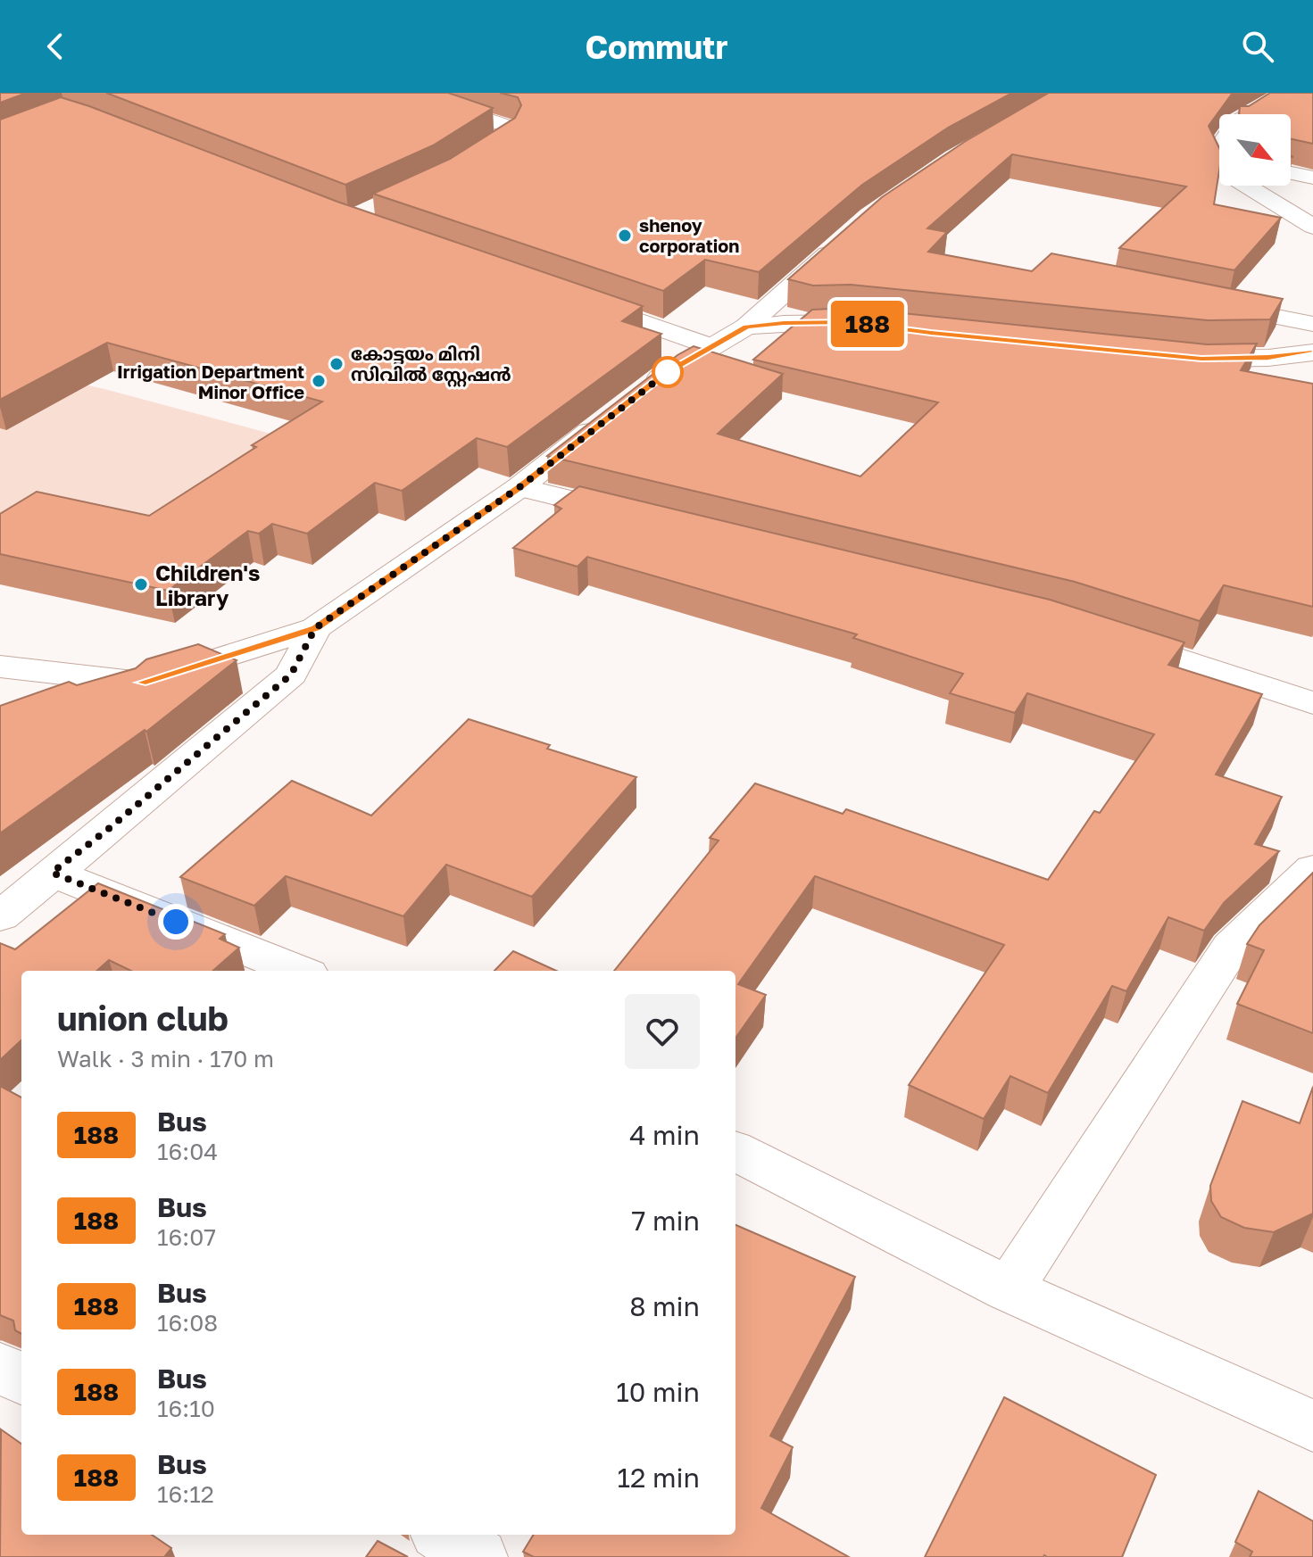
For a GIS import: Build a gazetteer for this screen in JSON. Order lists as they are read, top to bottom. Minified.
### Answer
{"places":["shenoy corporation","കോട്ടയം മിനി സിവിൽ സ്റ്റേഷൻ","Irrigation Department Minor Office","Children's Library"],"lines":["bus line 188"],"north":"bottom right","page":{"header":"Commutr","on_map":"188","heading":["union club","Walk · 3 min · 170 m"],"list":[{"mark":"188","name":"Bus","note":"16:04","value":"4 min"},{"mark":"188","name":"Bus","note":"16:07","value":"7 min"},{"mark":"188","name":"Bus","note":"16:08","value":"8 min"},{"mark":"188","name":"Bus","note":"16:10","value":"10 min"},{"mark":"188","name":"Bus","note":"16:12","value":"12 min"}]}}
